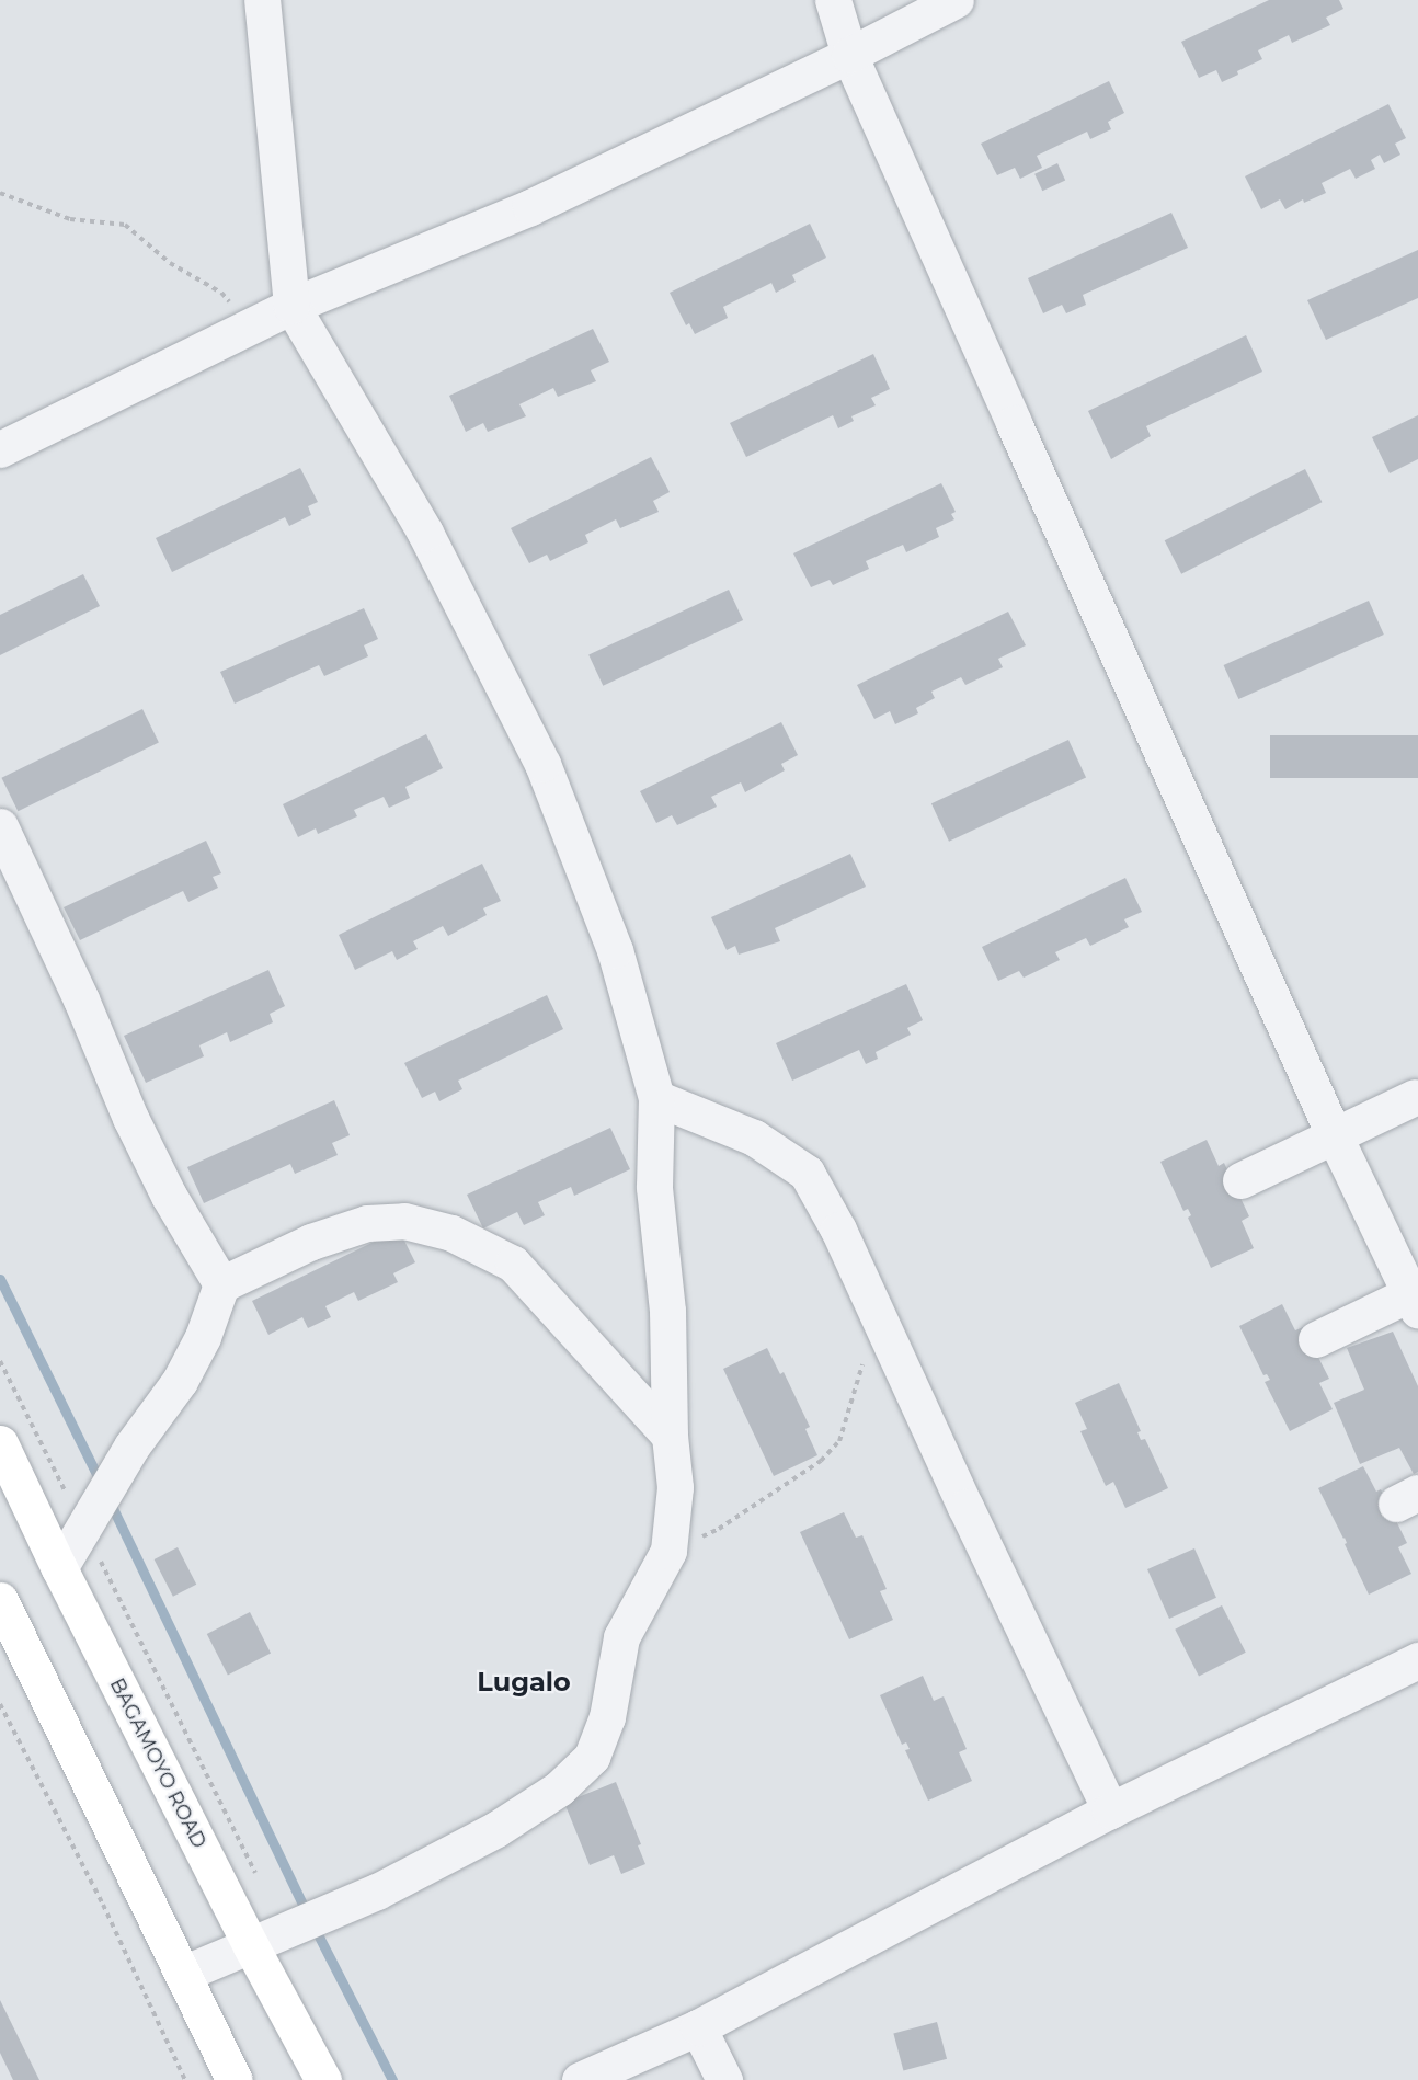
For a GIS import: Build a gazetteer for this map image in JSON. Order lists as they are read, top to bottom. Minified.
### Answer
{"streets":{"highway":["BAGAMOYO ROAD"]},"districts":["Lugalo"]}
